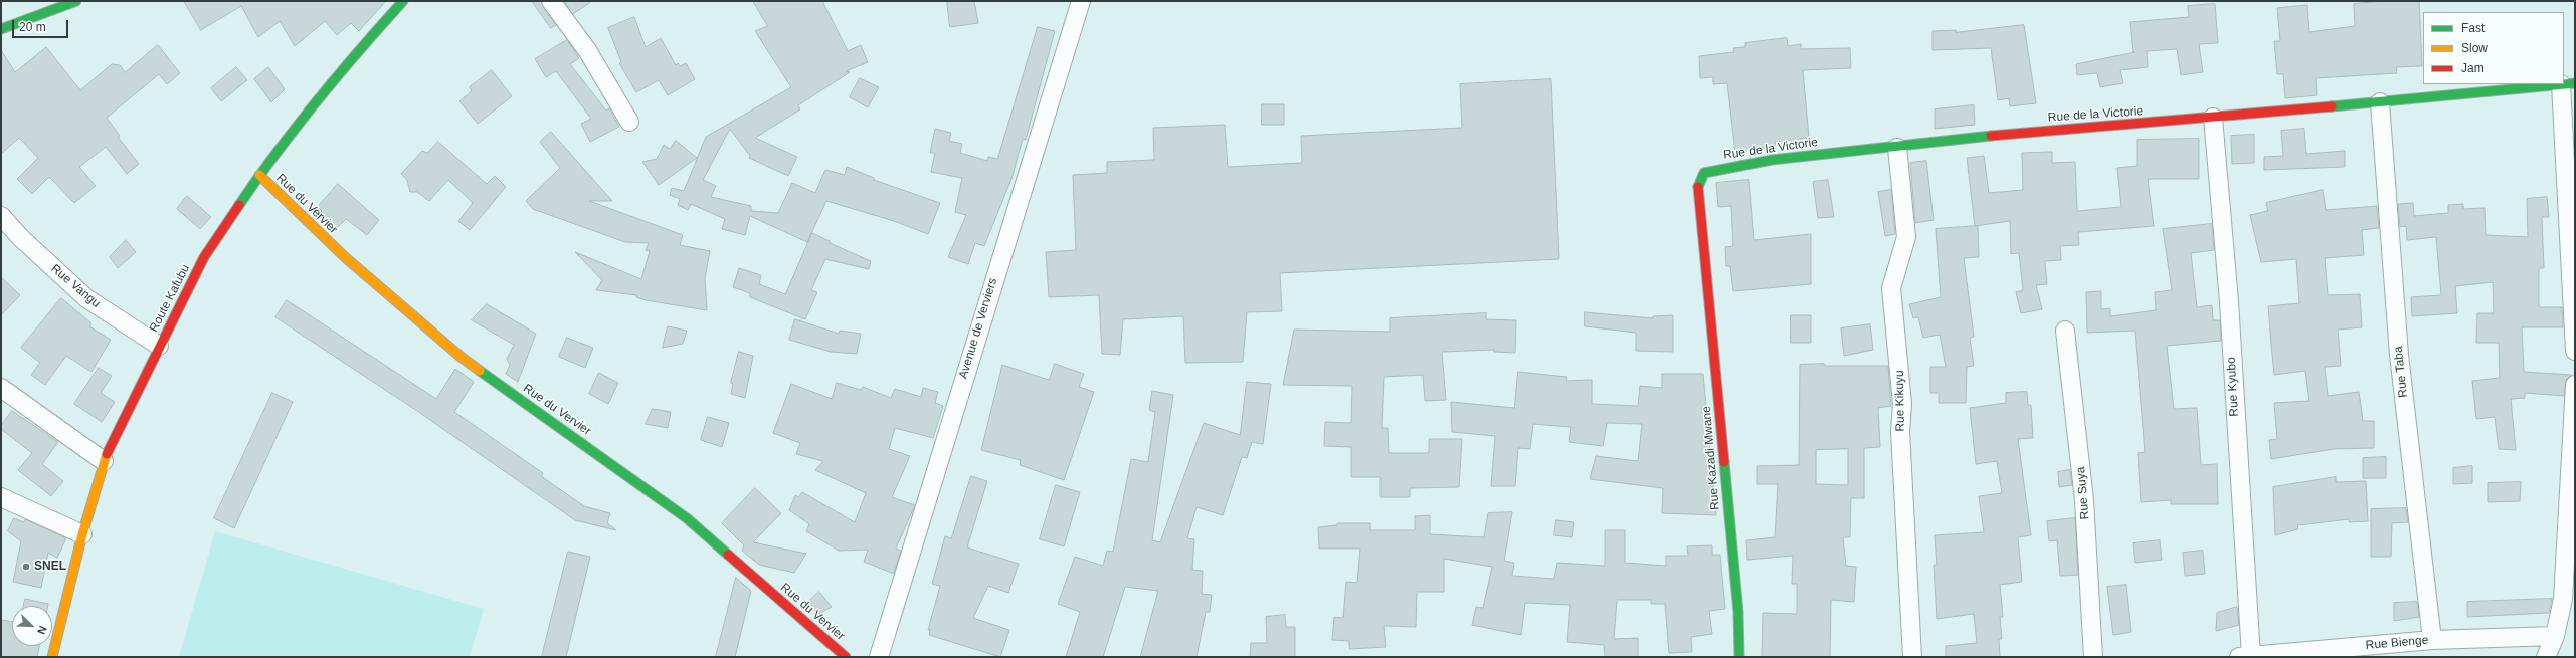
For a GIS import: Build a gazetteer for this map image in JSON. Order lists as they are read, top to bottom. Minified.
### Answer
{"streets":{"street":["Rue de la Victorie","Rue du Vervier","Rue Vangu","Route Kafubu","Avenue de Verviers","Rue Taba","Rue Kyubo","Rue Kikuyu","Rue Kazadi Mwane","Rue Suya","Rue Bienge"]},"crossings":[["Rue de la Victorie","Rue Taba"],["Rue de la Victorie","Rue Kyubo"],["Rue de la Victorie","Rue Kikuyu"],["Rue de la Victorie","Rue Kazadi Mwane"],["Rue du Vervier","Route Kafubu"],["Rue Vangu","Route Kafubu"],["Rue Taba","Rue Bienge"],["Rue Kyubo","Rue Bienge"]],"places":["SNEL"],"legend":["Fast","Slow","Jam"],"scale_bar":"20 m","north":"bottom right"}
